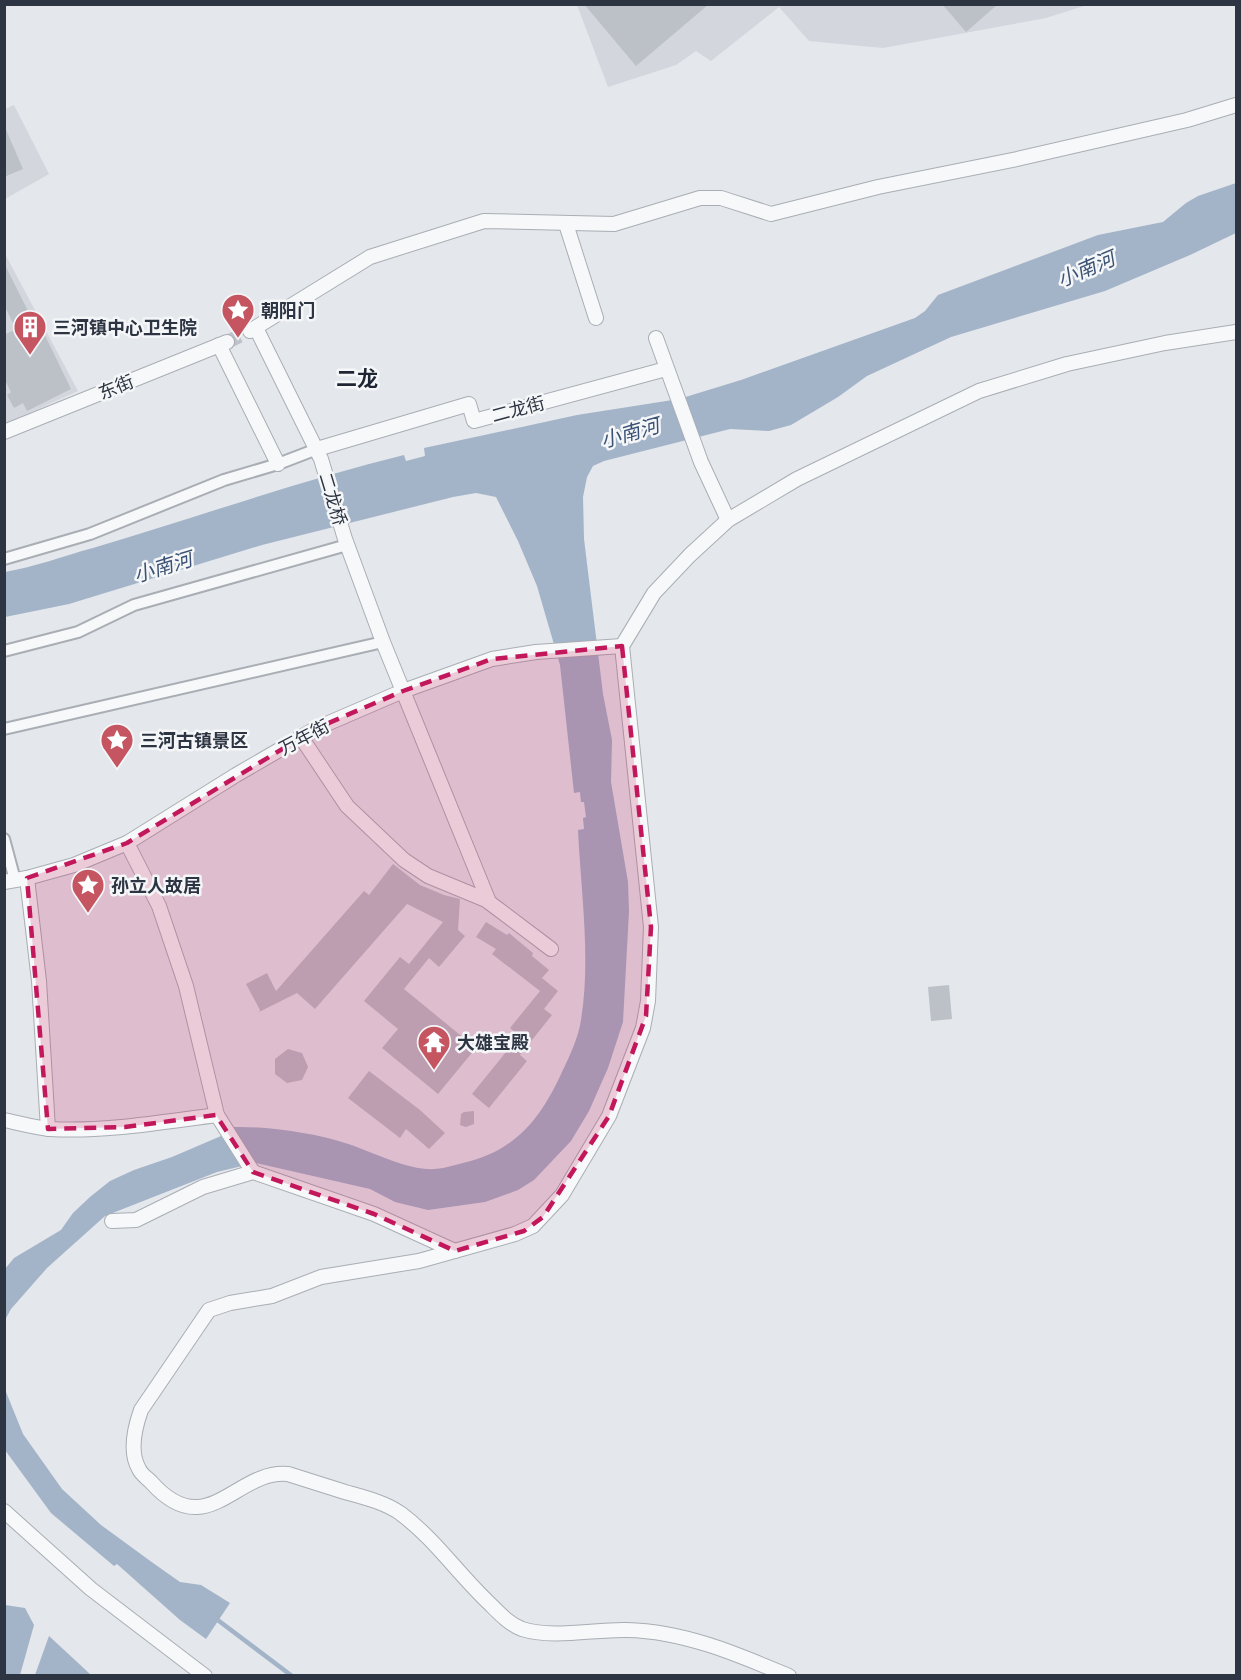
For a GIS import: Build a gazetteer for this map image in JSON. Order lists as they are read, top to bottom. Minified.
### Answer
{"streets":{"street":["东街","二龙街","二龙桥","万年街"]},"crossings":[["二龙街","二龙桥"],["二龙桥","万年街"]],"districts":["二龙"],"water":["小南河"],"places":{"place":["朝阳门","三河古镇景区","孙立人故居"],"building":["三河镇中心卫生院"],"temple":["大雄宝殿"]}}
